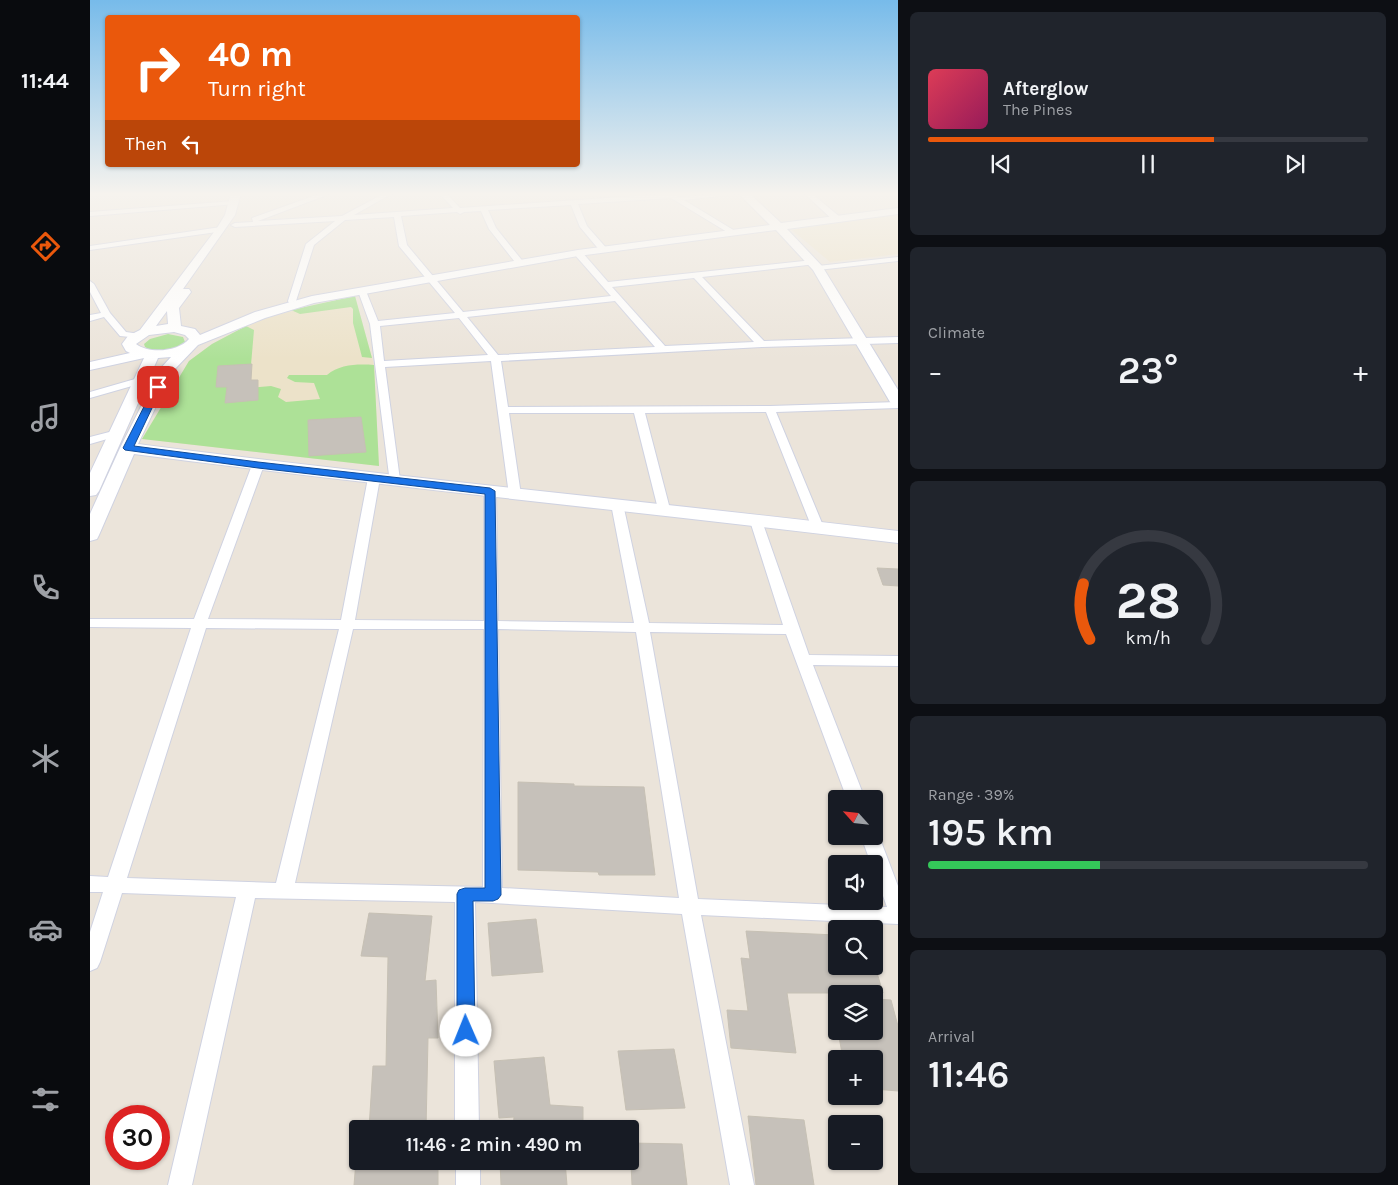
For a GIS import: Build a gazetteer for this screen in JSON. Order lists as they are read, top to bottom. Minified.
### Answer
{"north":"top left","page":{"tabs":"11:44","turn":["40 m","Turn right"],"song":["Afterglow","The Pines"],"then":"Then","tile":["Climate",["Range · 39%","195 km"],["Arrival","11:46"]],"heat":["−","23°","+"],"map_buttons":["+","−"],"limit":"30","trip":"11:46 · 2 min · 490 m","gauge":["28","km/h"]}}
